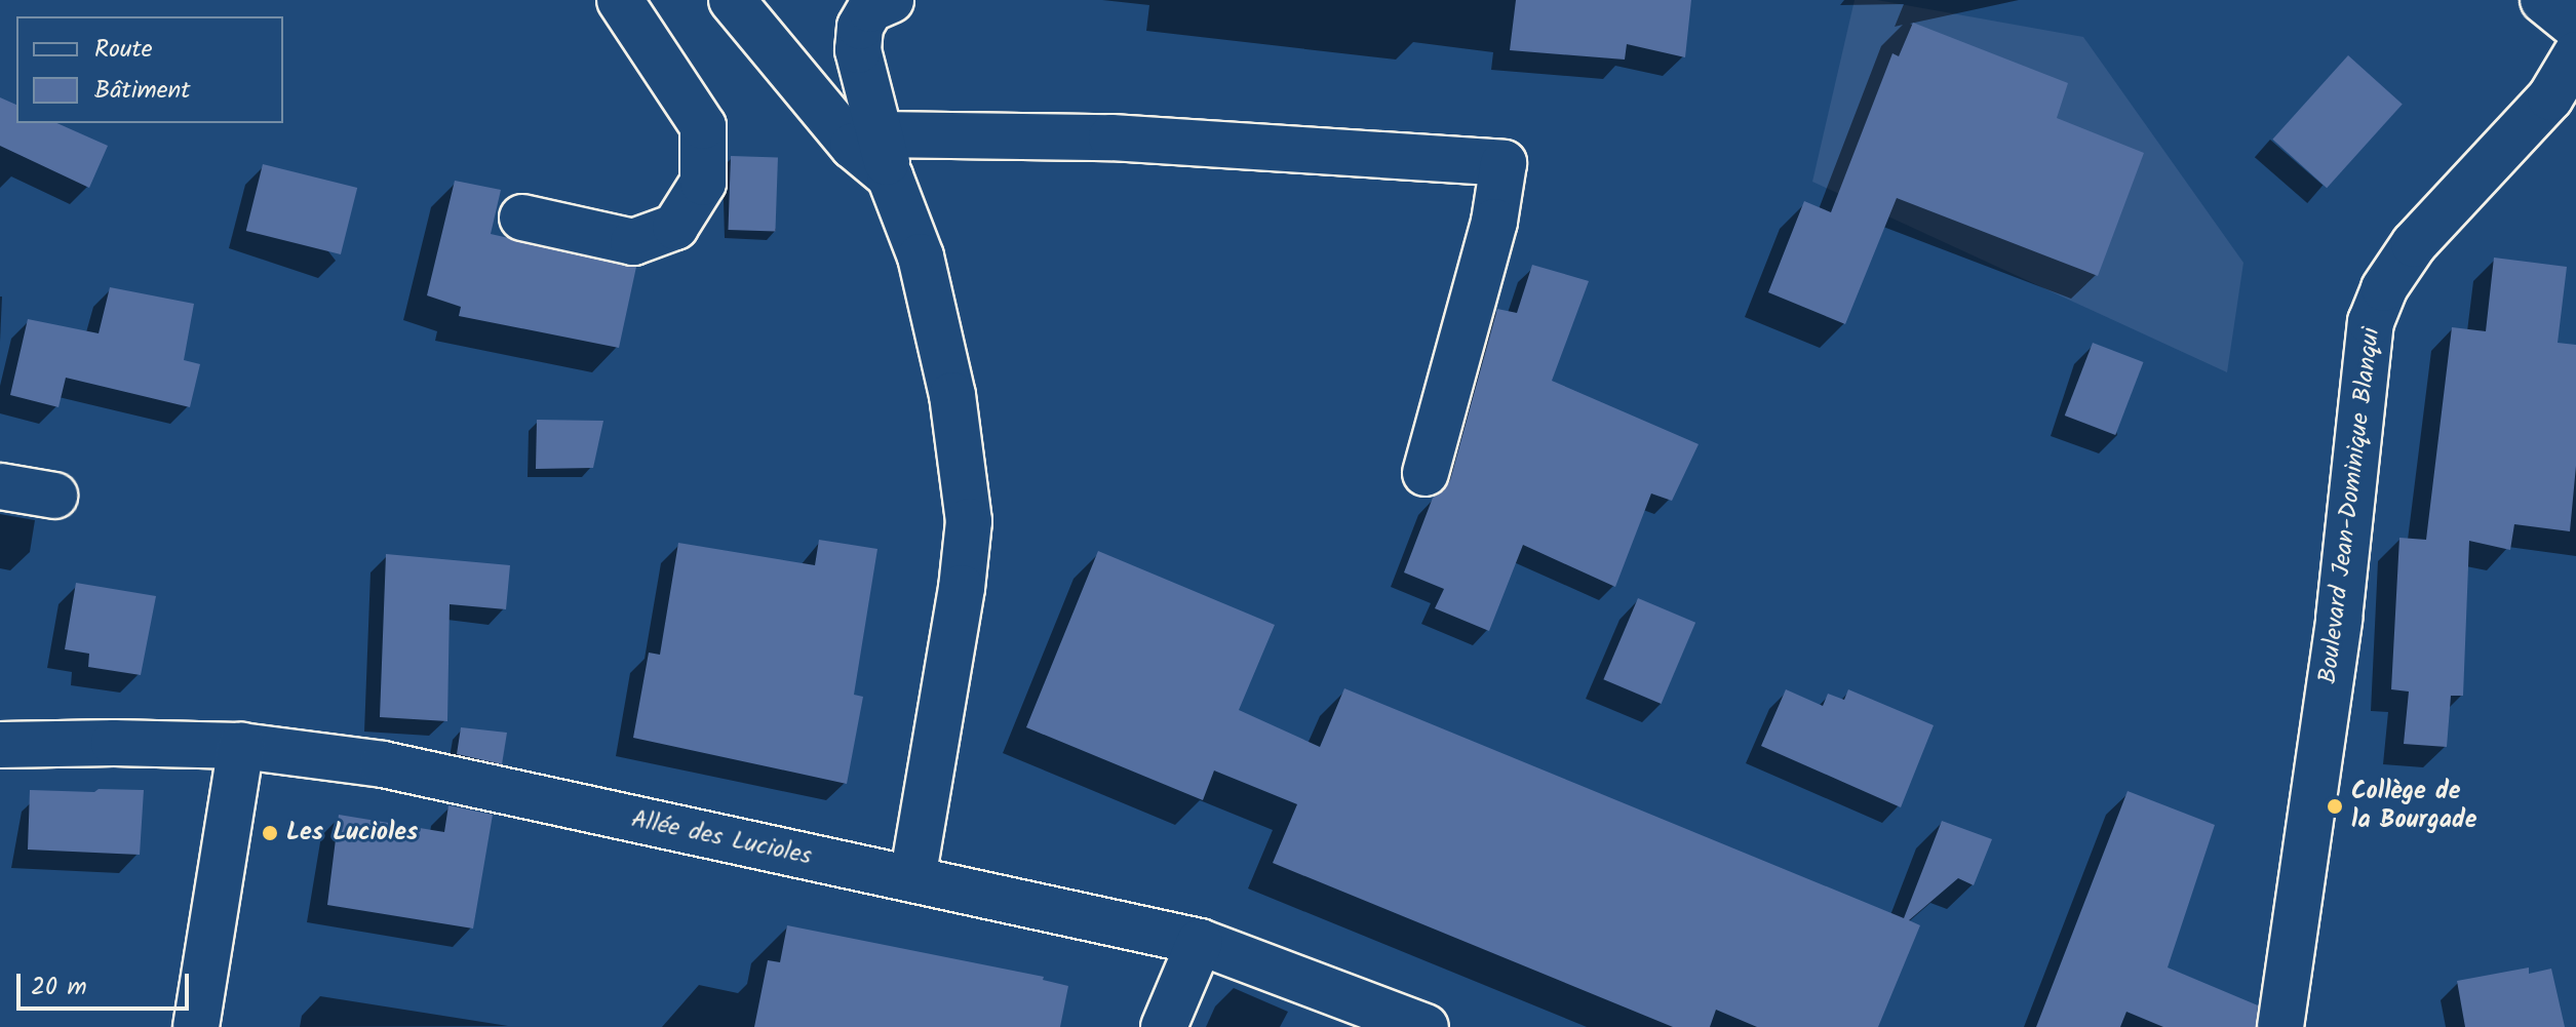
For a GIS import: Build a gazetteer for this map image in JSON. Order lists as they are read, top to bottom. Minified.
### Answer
{"streets":{"street":["Boulevard Jean-Dominique Blanqui","Allée des Lucioles"]},"places":["Collège de la Bourgade","Les Lucioles"],"legend":["Route","Bâtiment"],"scale_bar":"20 m"}
